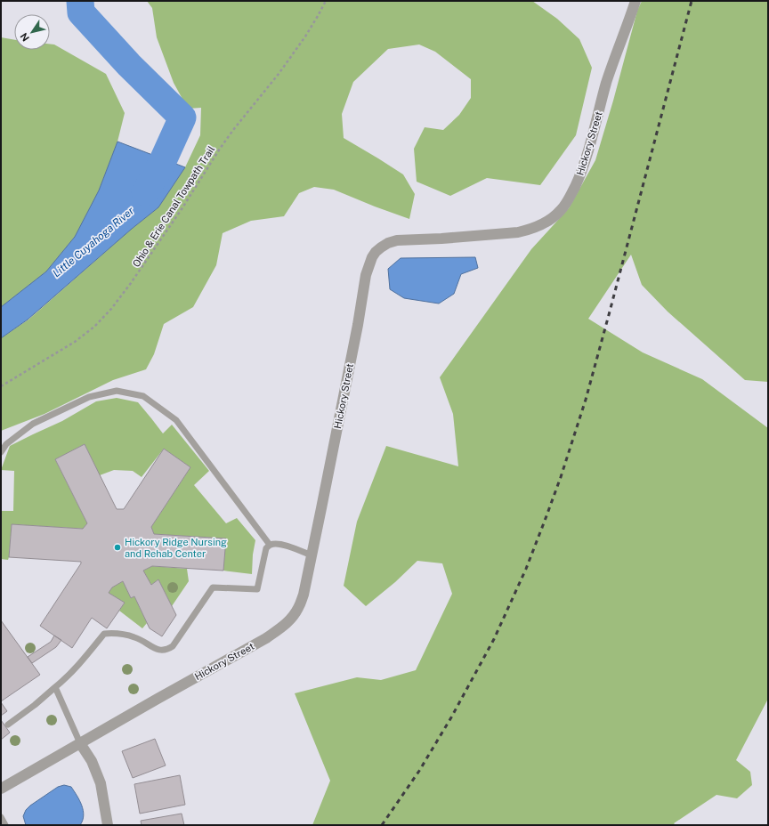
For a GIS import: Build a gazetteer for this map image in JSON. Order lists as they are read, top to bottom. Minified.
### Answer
{"streets":{"street":["Hickory Street"],"path":["Ohio & Erie Canal Towpath Trail"]},"water":["Little Cuyahoga River"],"places":["Hickory Ridge Nursing and Rehab Center"],"north":"bottom left"}
